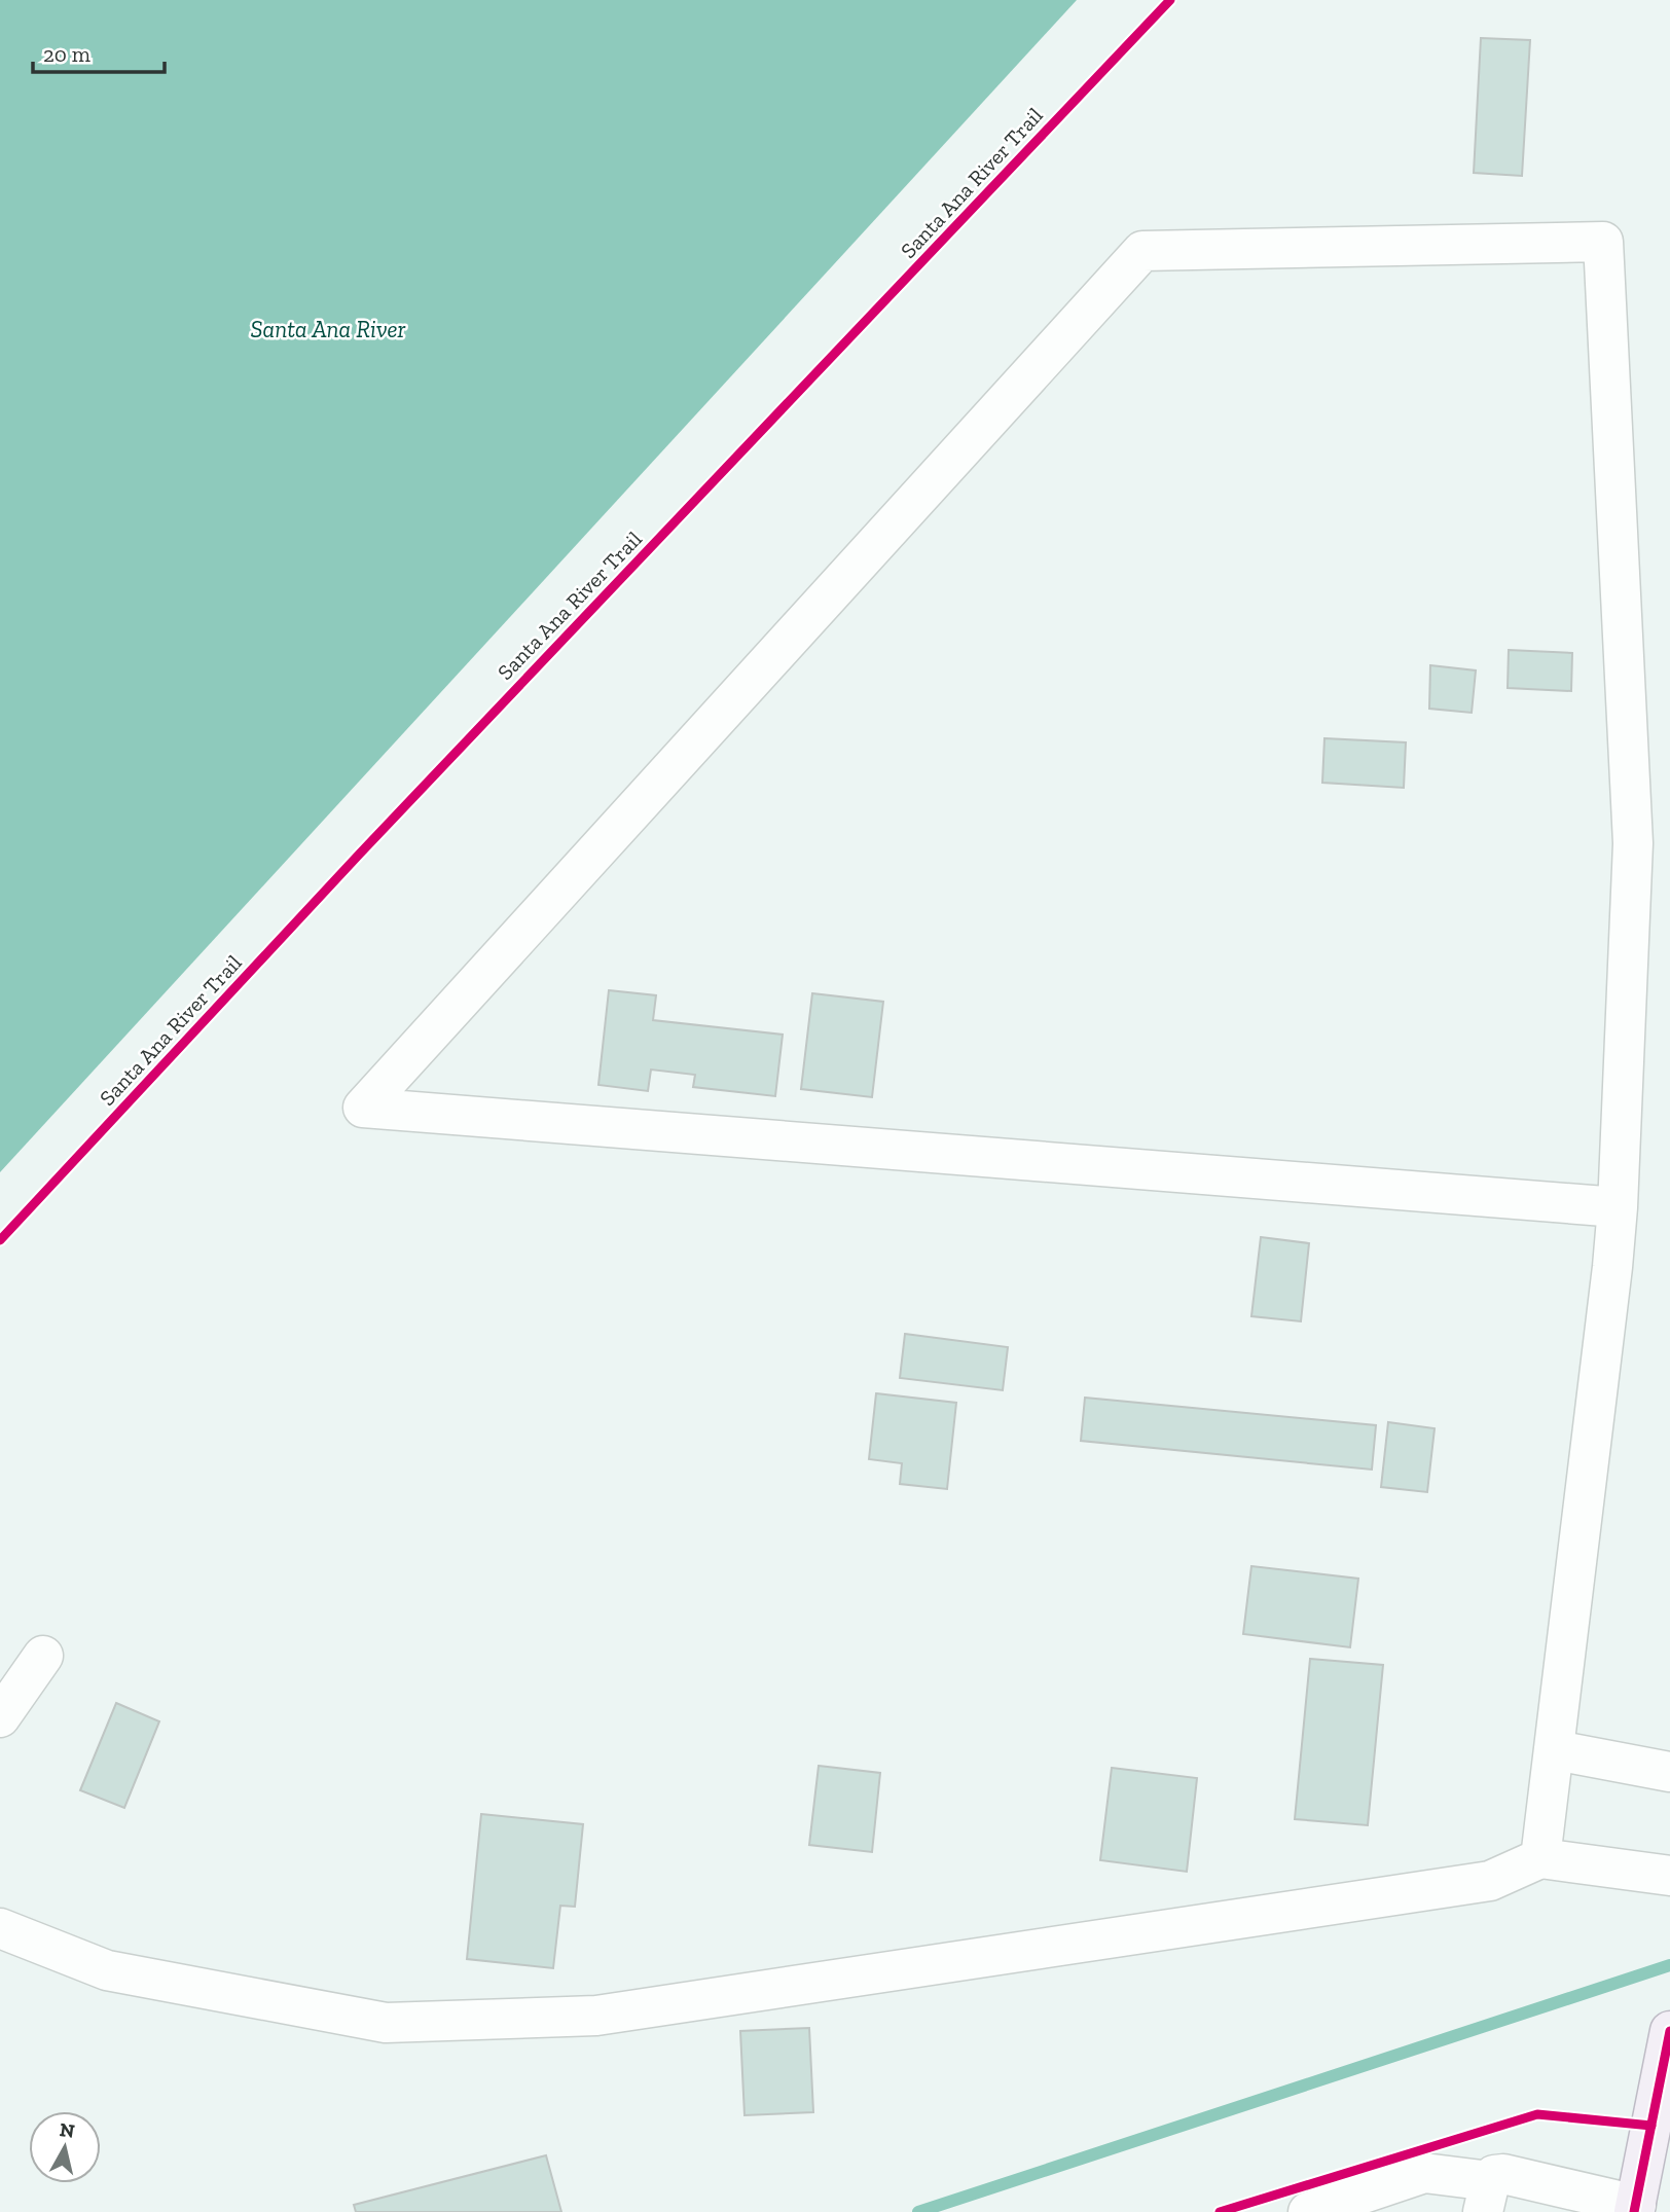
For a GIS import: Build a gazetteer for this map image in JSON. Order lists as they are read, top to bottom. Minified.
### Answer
{"streets":{"cycle path":["Santa Ana River Trail"]},"water":["Santa Ana River"],"scale_bar":"20 m","north":"top"}
